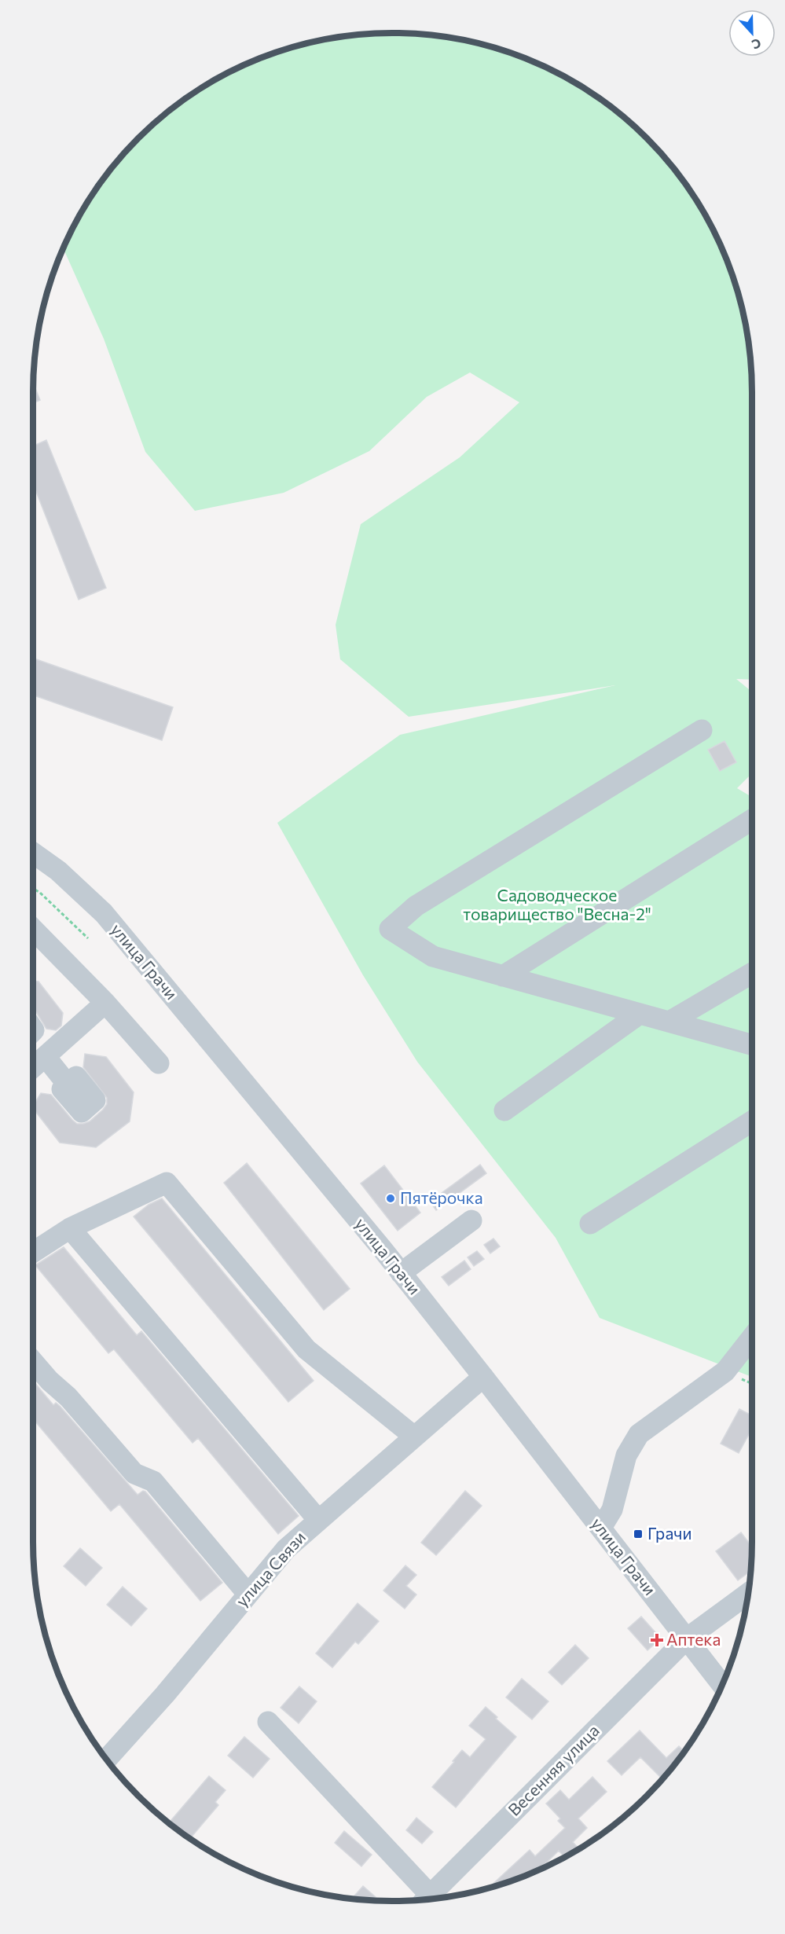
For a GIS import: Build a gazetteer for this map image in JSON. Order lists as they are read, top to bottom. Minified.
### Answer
{"streets":{"street":["улица Грачи","улица Связи","Весенняя улица"]},"crossings":[["улица Грачи","улица Связи"],["улица Грачи","Весенняя улица"]],"parks":["Садоводческое товарищество \"Весна-2\""],"places":{"other":["Пятёрочка"],"transit":["Грачи"],"health":["Аптека"]},"north":"bottom"}
